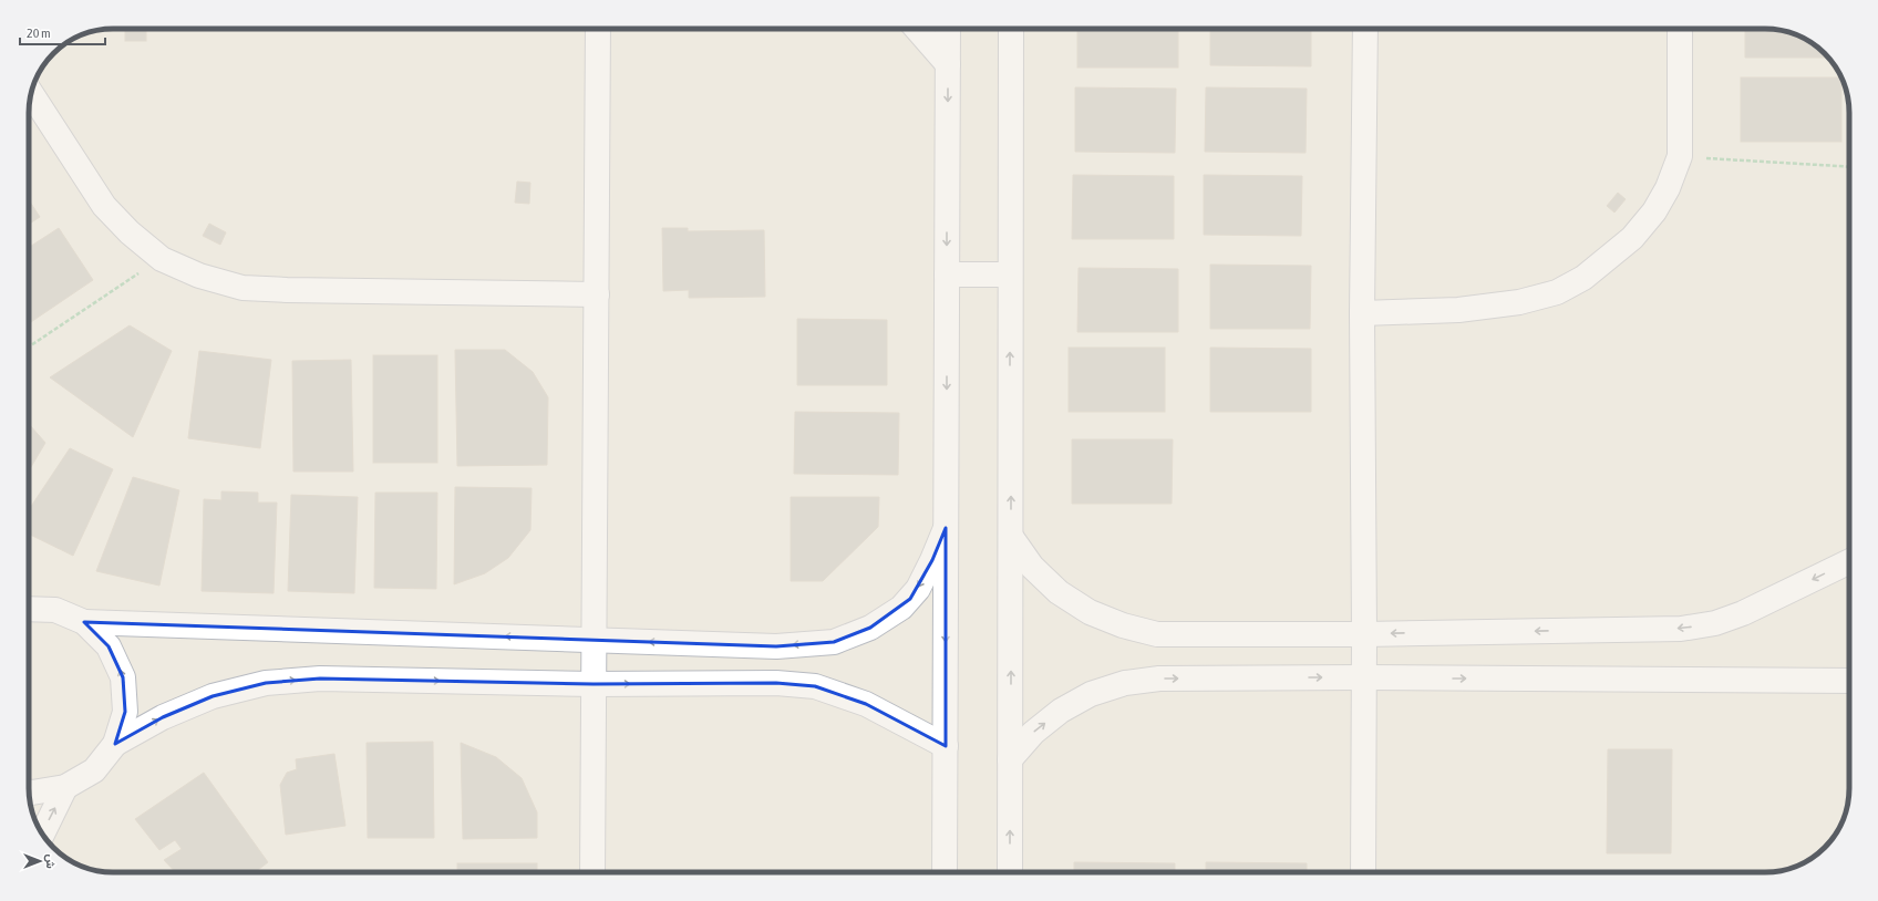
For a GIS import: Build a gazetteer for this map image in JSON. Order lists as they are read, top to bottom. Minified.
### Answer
{"scale_bar":"20 m","north":"right"}
